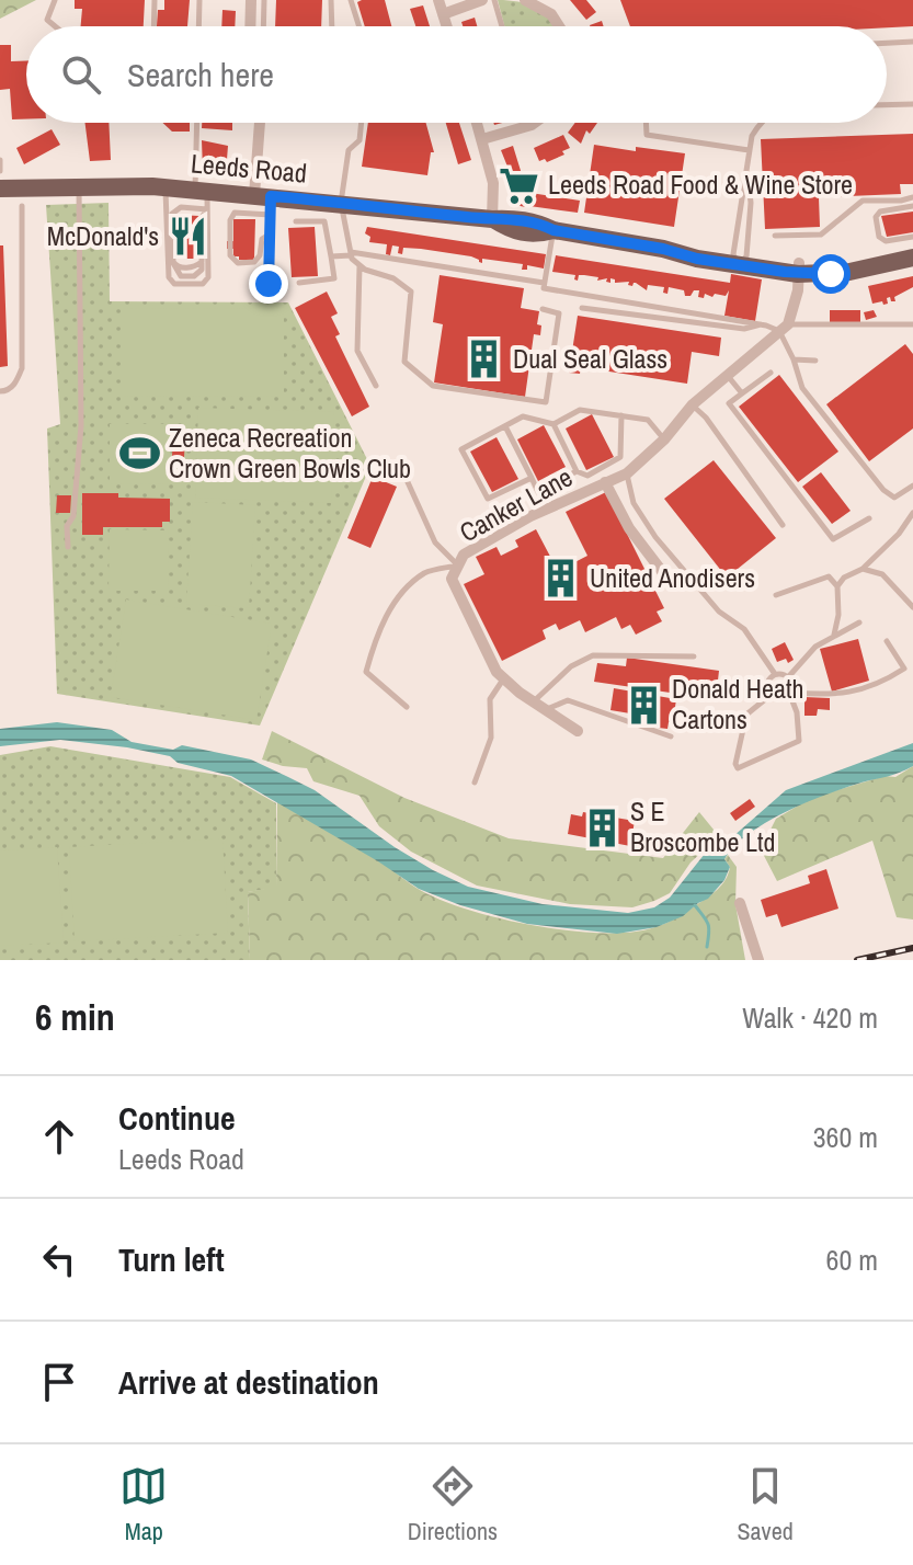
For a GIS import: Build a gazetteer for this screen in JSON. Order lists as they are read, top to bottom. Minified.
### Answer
{"streets":{"main road":["Leeds Road"],"street":["Canker Lane"]},"places":{"supermarket":["Leeds Road Food & Wine Store"],"restaurant":["McDonald's"],"building":["Dual Seal Glass","United Anodisers","Donald Heath Cartons","S E Broscombe Ltd"],"sports":["Zeneca Recreation Crown Green Bowls Club"]},"page":{"search":"Search here","heading":["6 min","Walk · 420 m"],"list":[["Continue","Leeds Road","360 m"],["Turn left","60 m"],"Arrive at destination"],"nav":["Map","Directions","Saved"]}}
